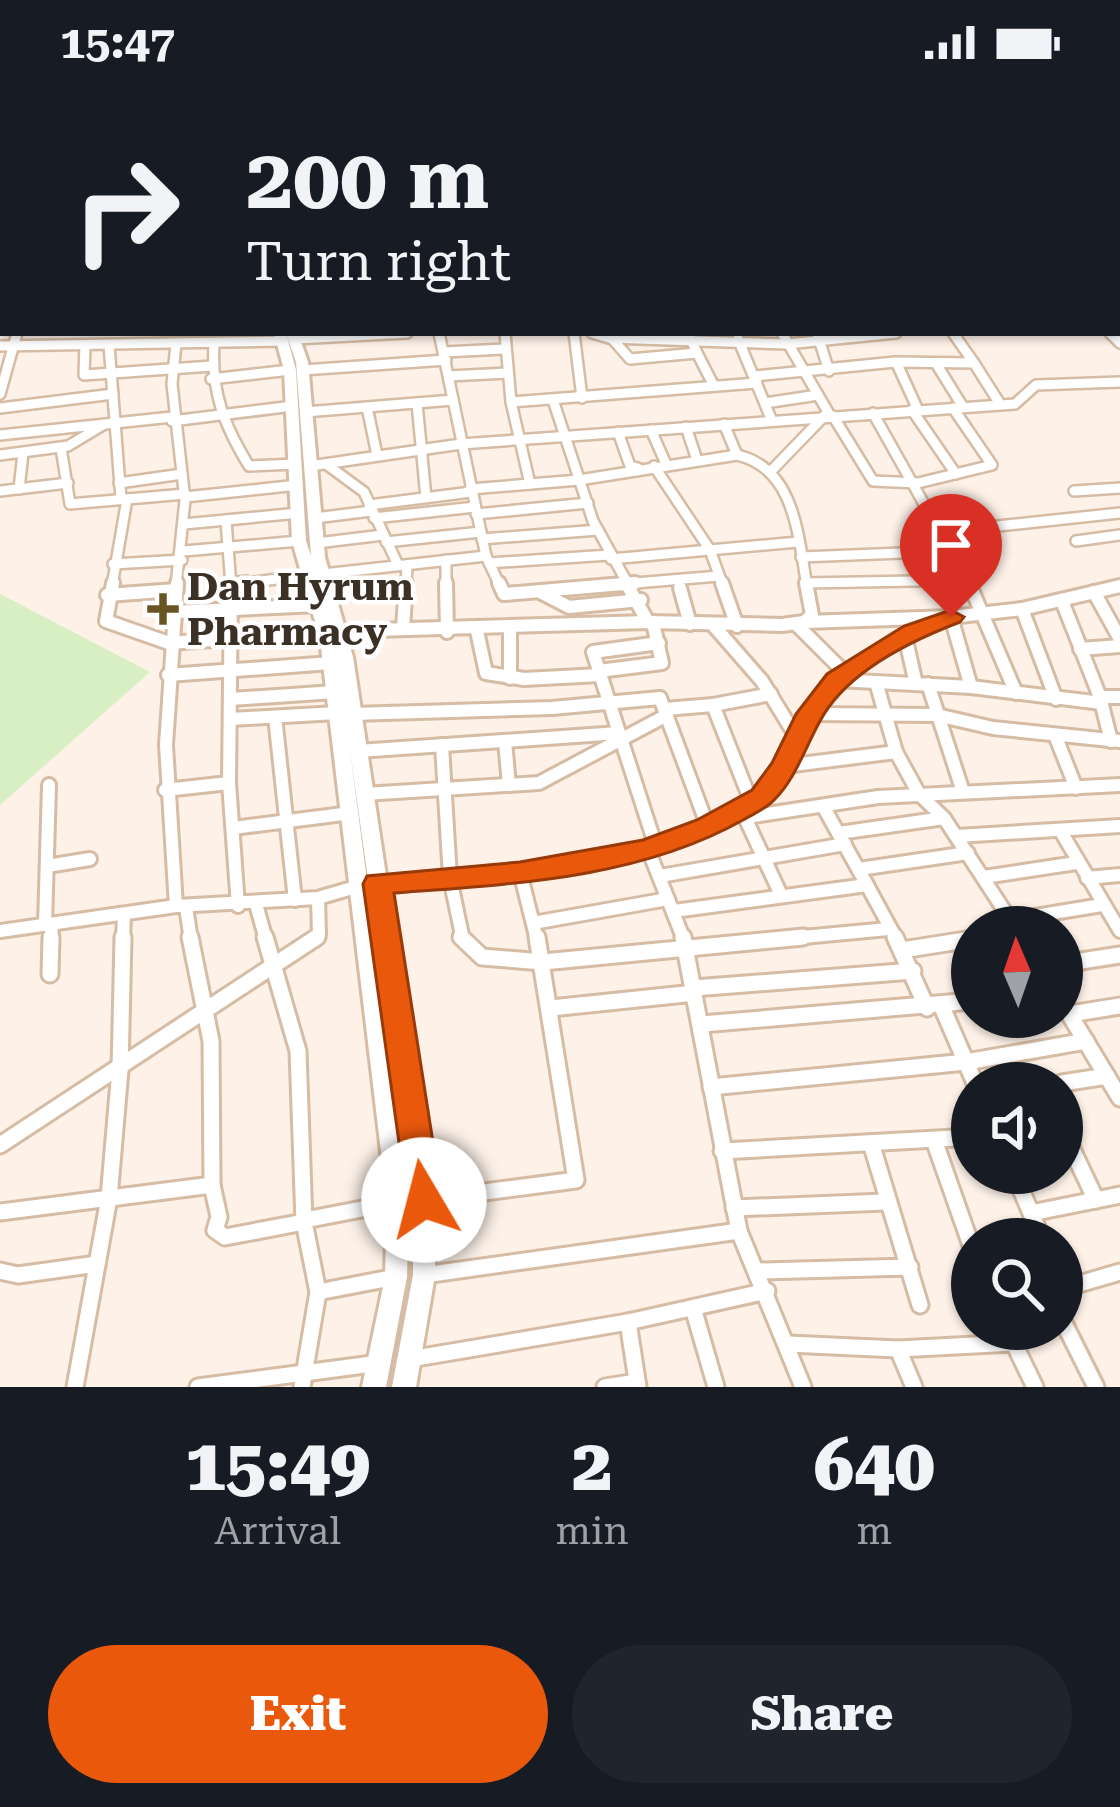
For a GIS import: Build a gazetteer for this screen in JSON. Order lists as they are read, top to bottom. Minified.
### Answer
{"places":{"health":["Dan Hyrum Pharmacy"]},"north":"top","page":{"status":"15:47","turn":["200 m","Turn right"],"eta":["15:49","Arrival","2","min","640","m"],"buttons":["Exit","Share"]}}
